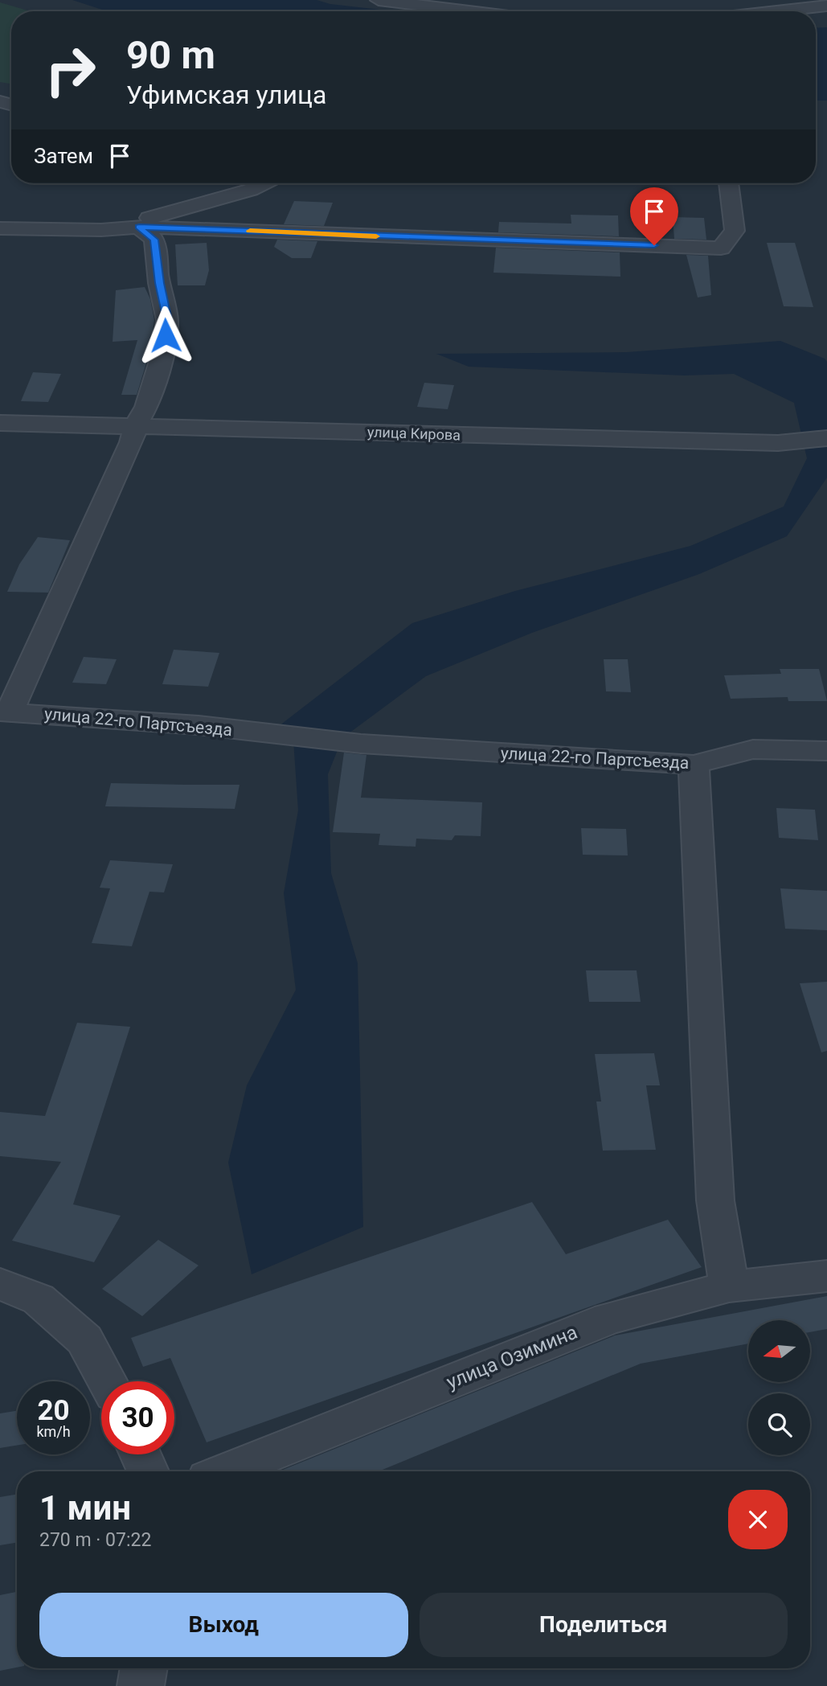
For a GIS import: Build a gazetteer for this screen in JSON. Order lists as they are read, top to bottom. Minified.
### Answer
{"streets":{"street":["улица Кирова","улица 22-го Партсъезда","улица Озимина"]},"north":"left","page":{"turn":["90 m","Уфимская улица"],"then":"Затем","speed":"20 km/h","limit":"30","heading":["1 мин","270 m · 07:22"],"buttons":["Выход","Поделиться"]}}
